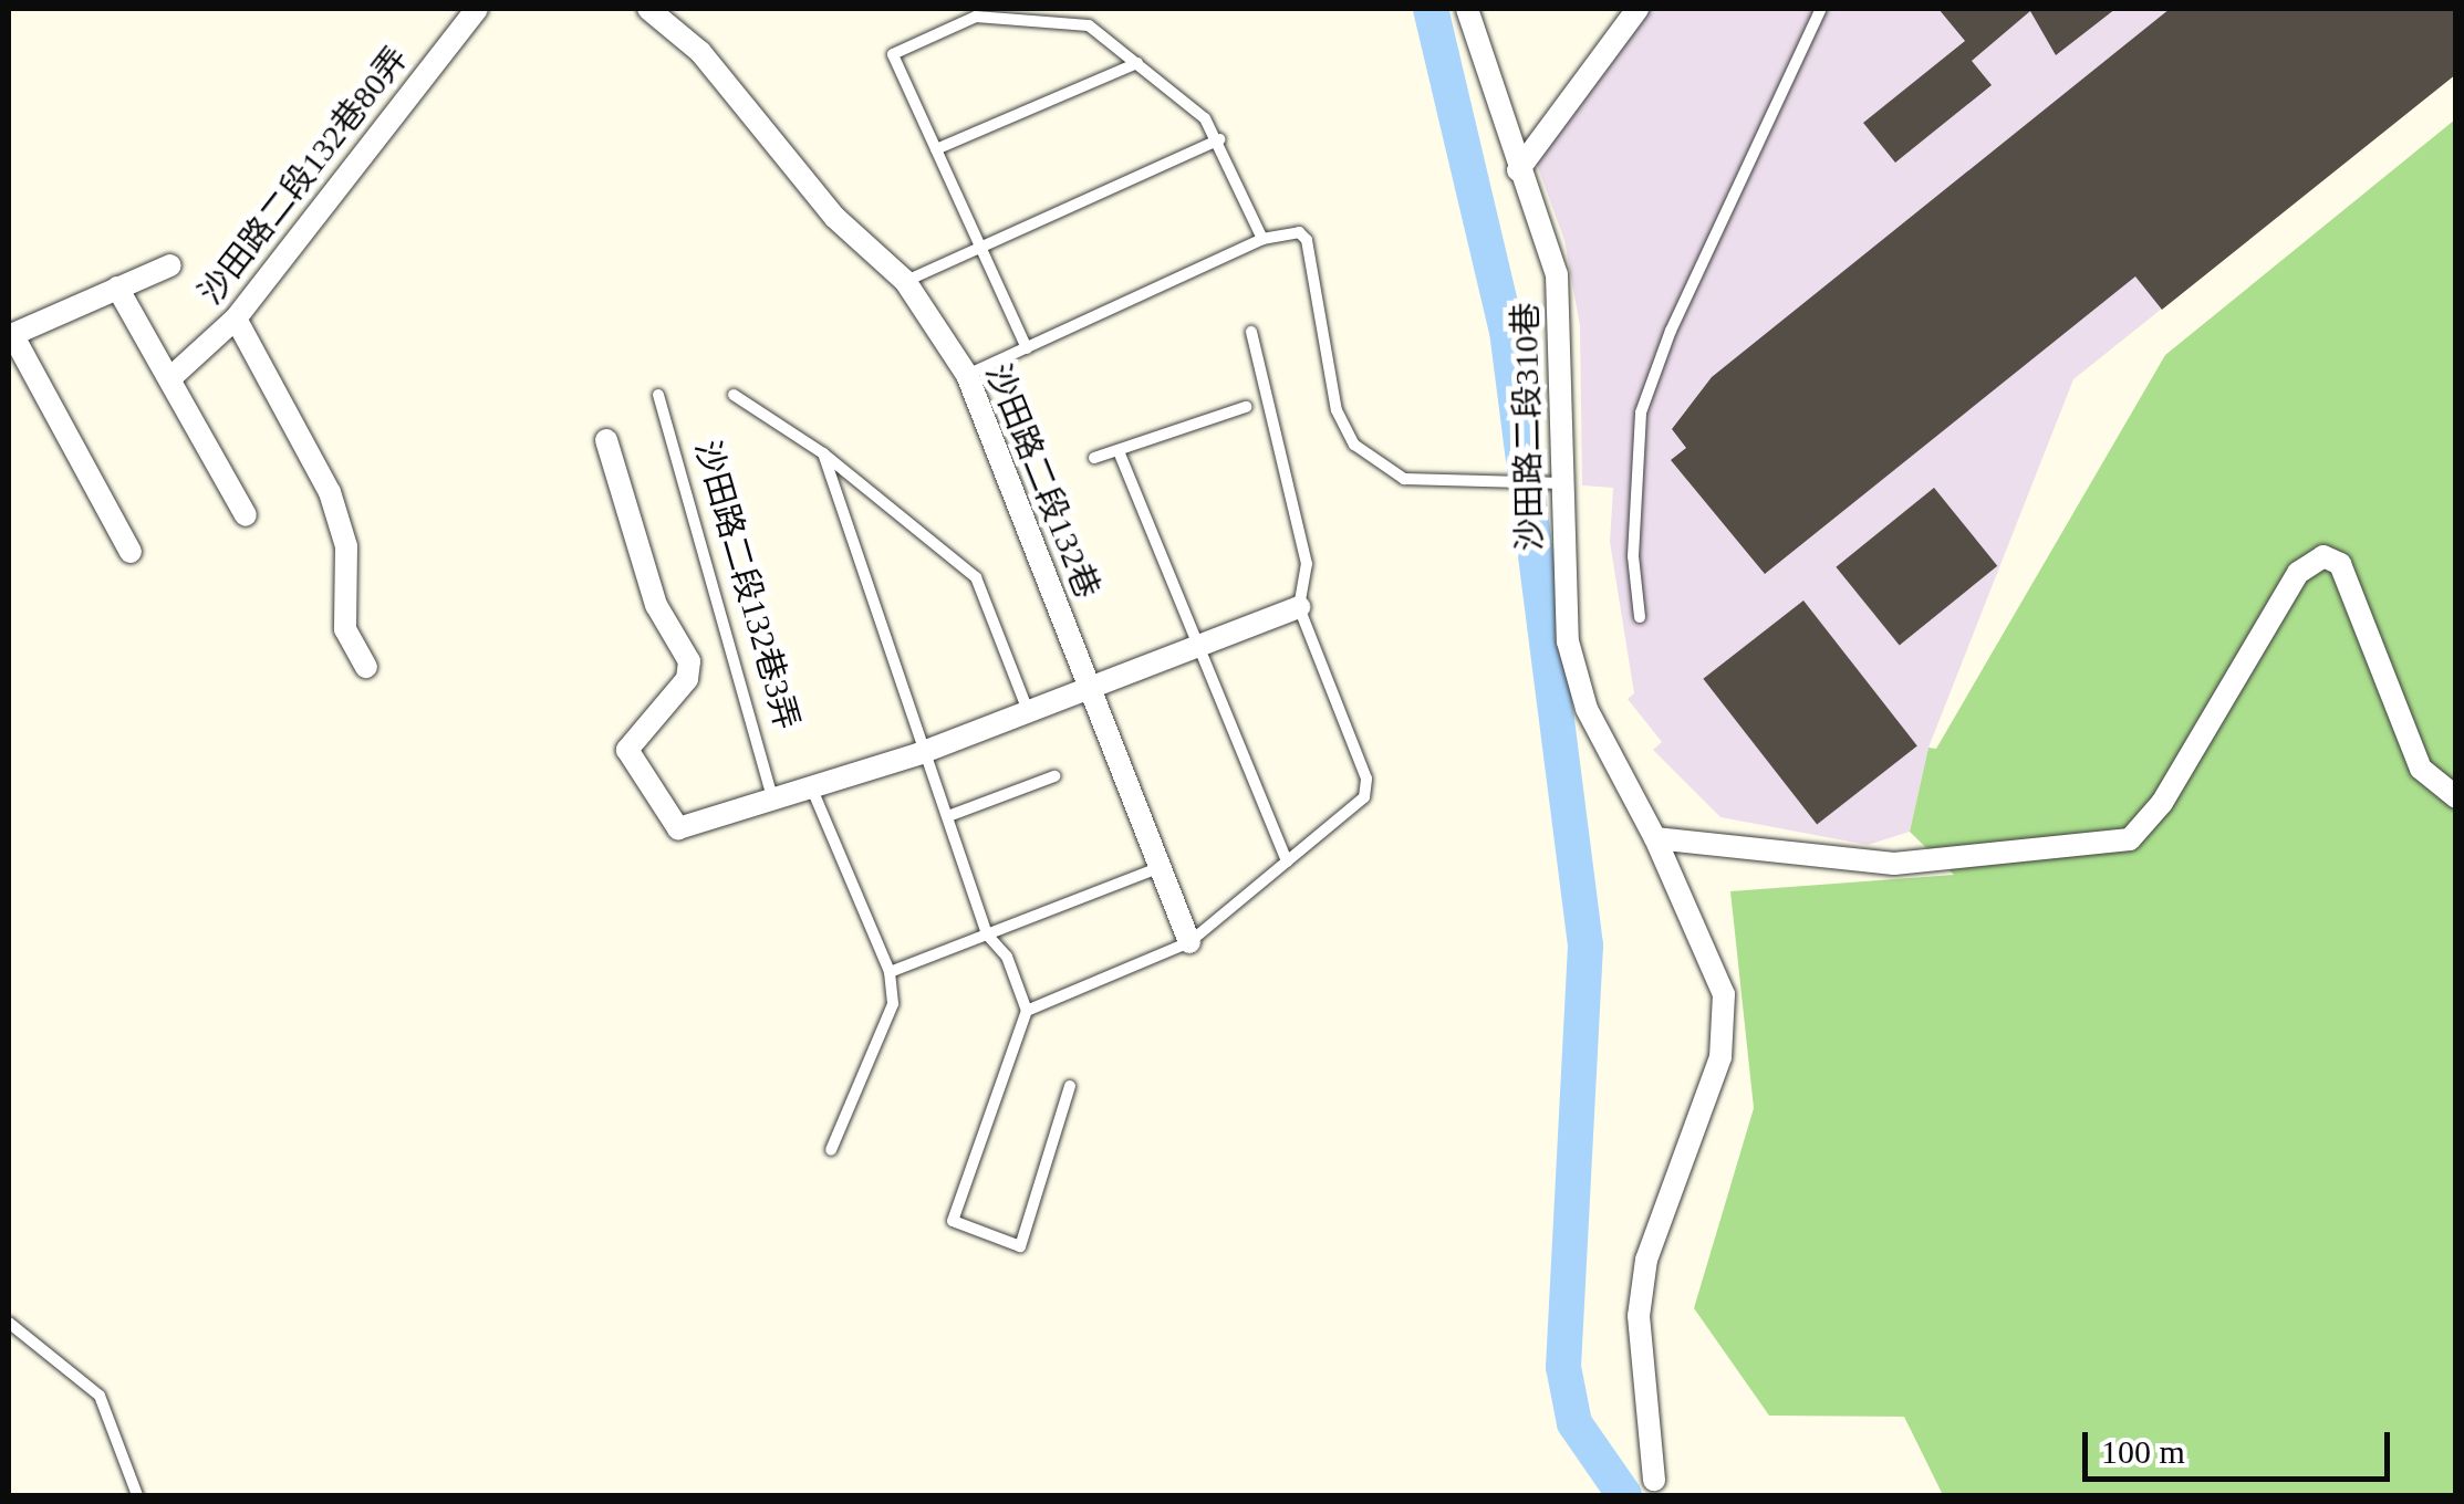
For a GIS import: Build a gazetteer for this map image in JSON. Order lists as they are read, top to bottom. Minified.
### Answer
{"streets":{"street":["沙田路二段132巷80弄","沙田路二段310巷","沙田路二段132巷"],"lane":["沙田路二段132巷3弄"]},"scale_bar":"100 m"}
